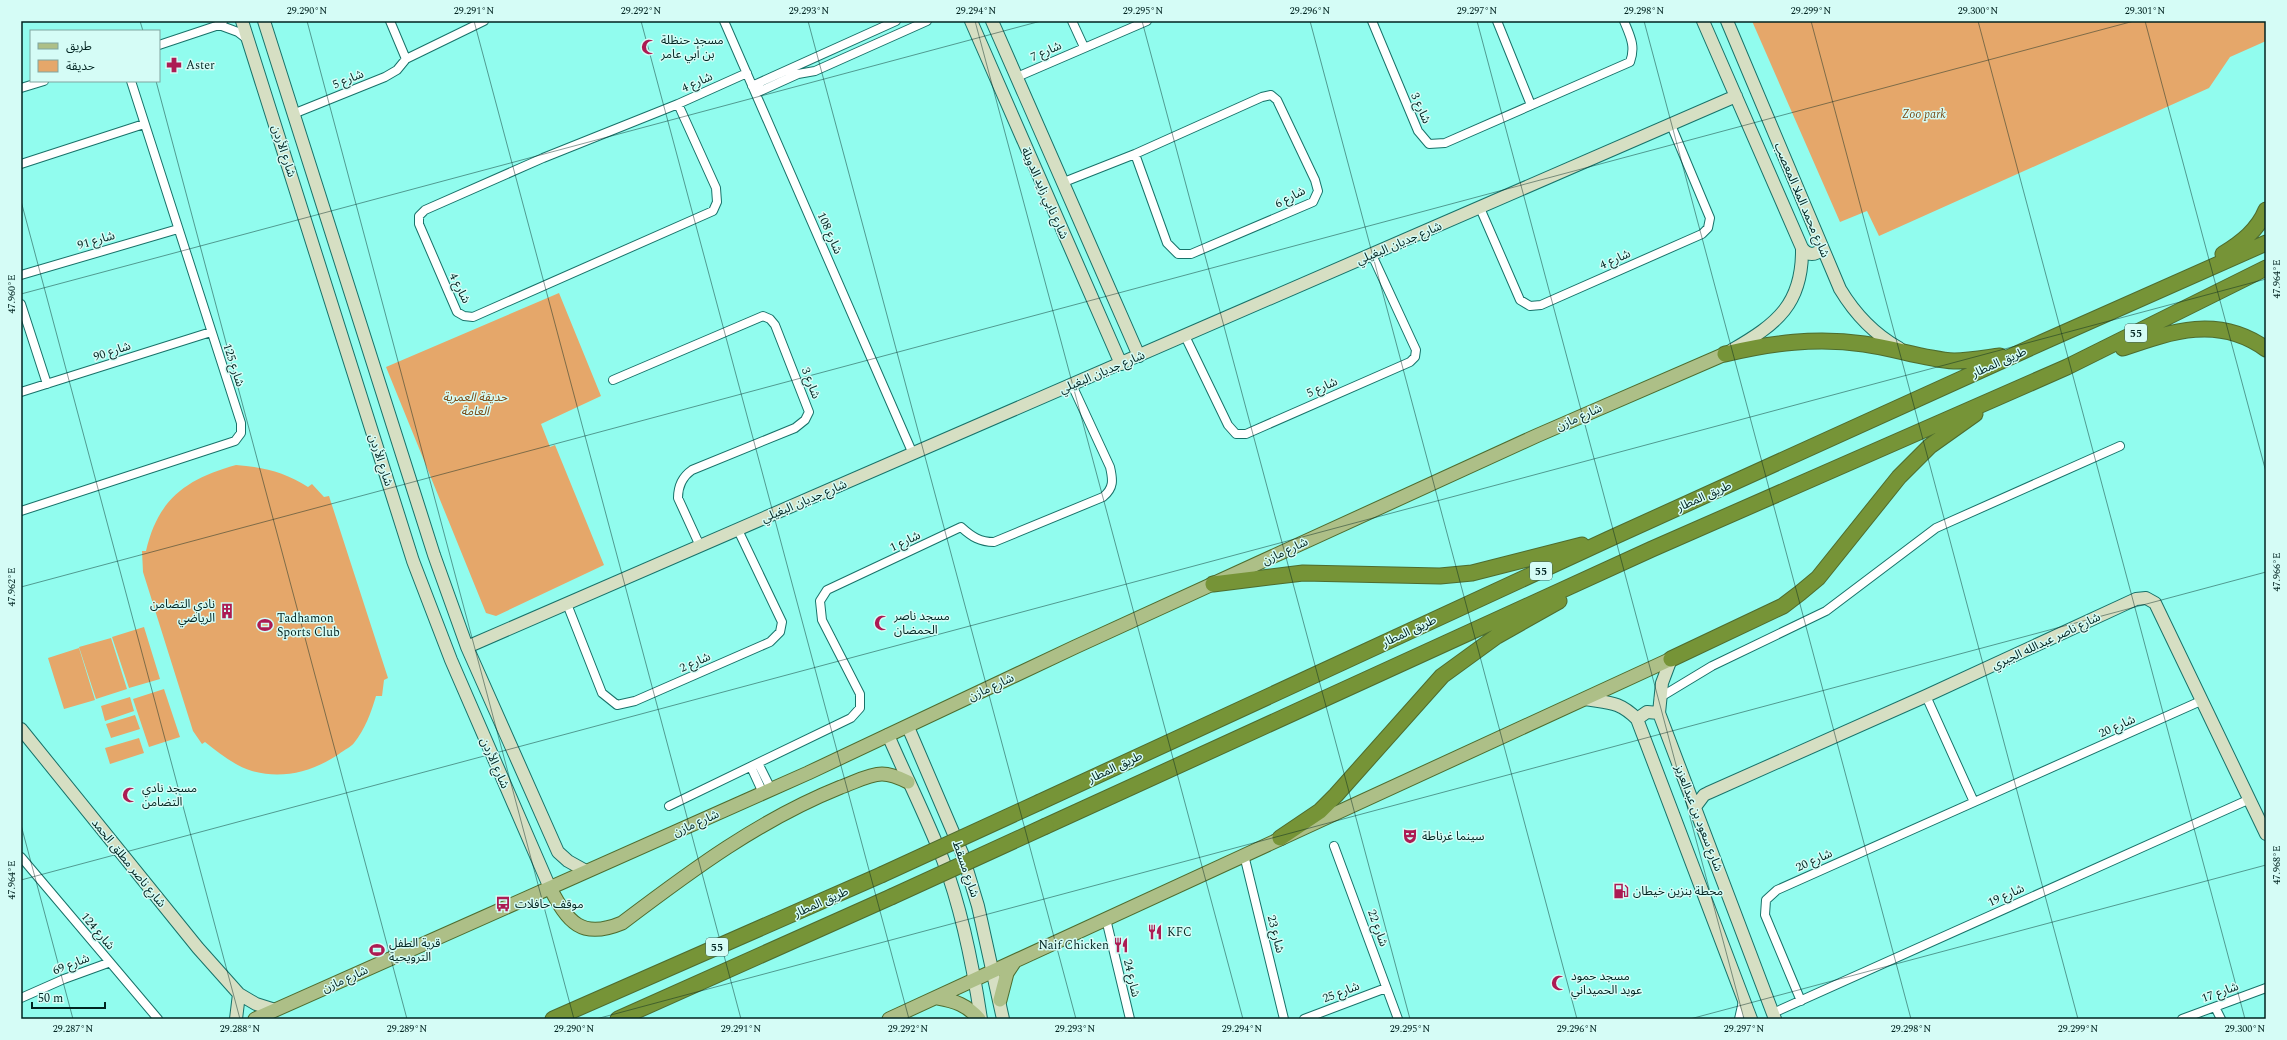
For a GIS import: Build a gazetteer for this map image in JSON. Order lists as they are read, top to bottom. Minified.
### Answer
{"streets":{"highway":["55","طريق المطار"],"main road":["شارع مازن"],"street":["شارع 7","شارع 5","شارع 4","شارع 3","شارع الأردن","شارع نابي زايد الدويلة","شارع 6","شارع محمد الملا المعصب","شارع 108","شارع 91","شارع جديان البغيلي","شارع 90","شارع 125","شارع 1","شارع ناصر عبدالله الجبري","شارع 2","شارع 20","شارع سعود بن عبدالعزيز","شارع ناصر مطلق الحمد","شارع مسقط","شارع 19","شارع 22","شارع 124","شارع 23","شارع 69","شارع 24","شارع 25","شارع 17"]},"crossings":[["شارع 7","شارع نابي زايد الدويلة"],["شارع 5","شارع الأردن"],["شارع 5","شارع جديان البغيلي"],["شارع 4","شارع 108"],["شارع 4","شارع جديان البغيلي"],["شارع 3","شارع جديان البغيلي"],["شارع الأردن","شارع جديان البغيلي"],["شارع الأردن","شارع مازن"],["شارع نابي زايد الدويلة","شارع 6"],["شارع نابي زايد الدويلة","شارع جديان البغيلي"],["شارع محمد الملا المعصب","شارع جديان البغيلي"],["شارع محمد الملا المعصب","شارع مازن"],["شارع 108","شارع جديان البغيلي"],["شارع 91","شارع 125"],["شارع جديان البغيلي","شارع 1"],["شارع جديان البغيلي","شارع 2"],["شارع 90","شارع 125"],["شارع مازن","شارع ناصر مطلق الحمد"],["شارع مازن","شارع مسقط"],["شارع ناصر عبدالله الجبري","شارع 20"],["شارع ناصر عبدالله الجبري","شارع سعود بن عبدالعزيز"],["شارع ناصر عبدالله الجبري","شارع 19"],["شارع 20","شارع 19"],["شارع سعود بن عبدالعزيز","شارع 19"],["شارع 22","شارع 25"],["شارع 124","شارع 69"]],"parks":["Zoo park","حديقة العمرية العامة"],"places":{"mosque":["مسجد حنظلة بن أبي عامر","مسجد ناصر الحمضان","مسجد نادي التضامن","مسجد حمود عويد الحميداني"],"pharmacy":["Aster"],"building":["نادي التضامن الرياضي"],"sports":["Tadhamon Sports Club","قرية الطفل الترويحية"],"theatre":["سينما غرناطة"],"fuel station":["محطة بنزين خيطان"],"bus stop":["موقف حافلات"],"restaurant":["KFC","Naif Chicken"]},"legend":["طريق","حديقة"],"scale_bar":"50 m","coordinates":["29.290°N","29.291°N","29.292°N","29.293°N","29.294°N","29.295°N","29.296°N","29.297°N","29.298°N","29.299°N","29.300°N","29.301°N","47.964°E","47.960°E","47.966°E","47.962°E","47.968°E","29.287°N","29.288°N","29.289°N"]}
